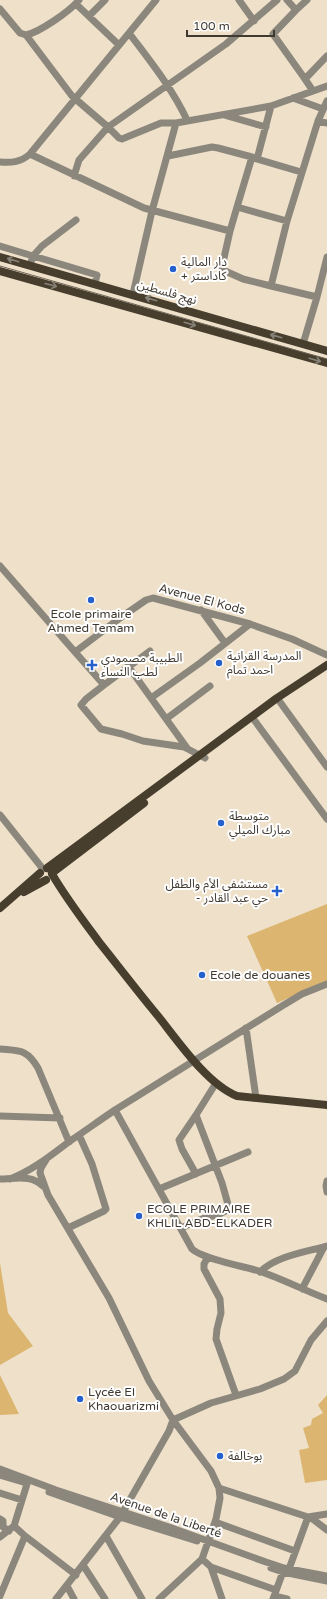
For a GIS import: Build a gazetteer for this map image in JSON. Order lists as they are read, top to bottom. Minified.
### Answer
{"streets":{"main road":["نهج فلسطين"],"street":["Avenue El Kods","Avenue de la Liberté"]},"places":{"other":["دار المالية + كاداستر","Ecole primaire Ahmed Temam","المدرسة القرانية احمد تمام","متوسطة مبارك الميلي","Ecole de douanes","ECOLE PRIMAIRE KHLIL ABD-ELKADER","Lycée El Khaouarizmi","بوخالفة"],"health":["الطبيبة مصمودي لطب النساء","مستشفي الأم والطفل - حي عبد القادر"]},"scale_bar":"100 m"}
